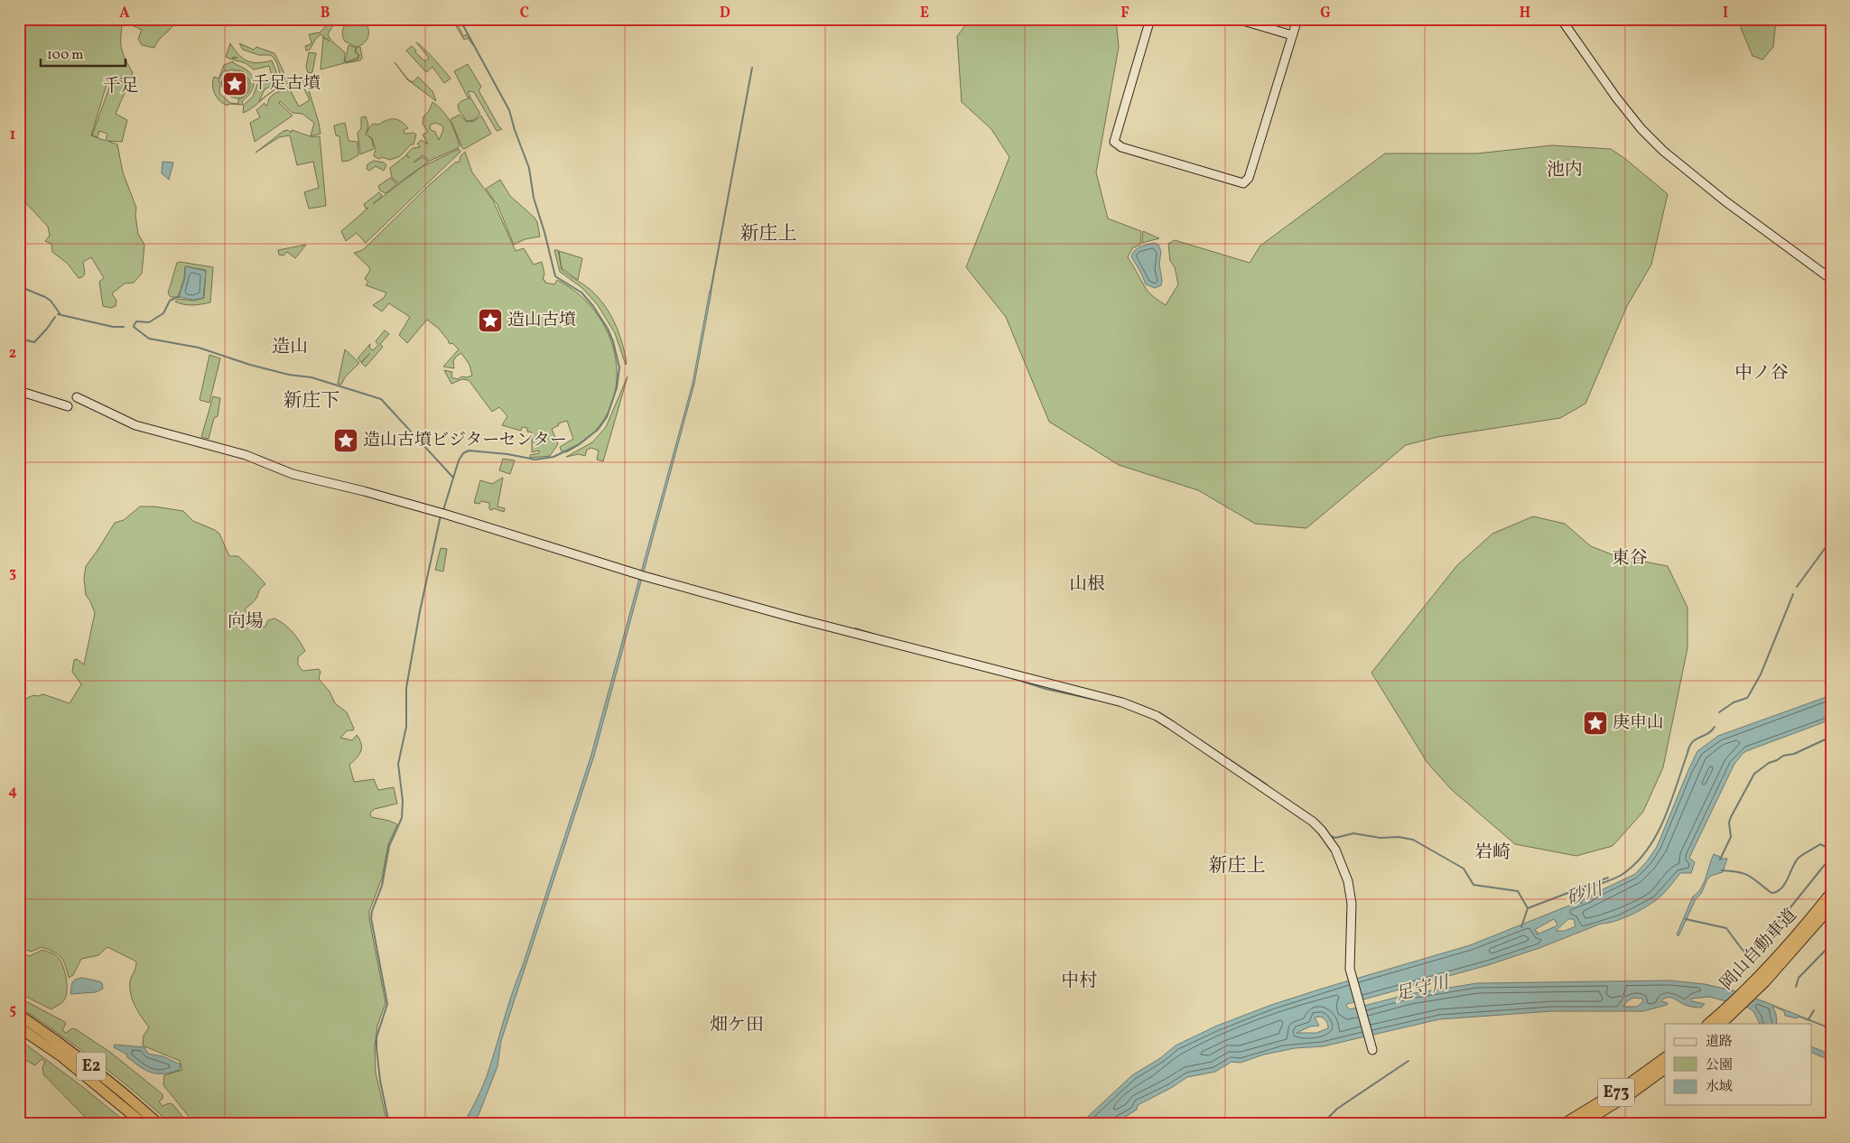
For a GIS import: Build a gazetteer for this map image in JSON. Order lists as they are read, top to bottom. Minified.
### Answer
{"streets":{"highway":["岡山自動車道","E2","E73"]},"districts":["千足","池内","新庄上","造山","中ノ谷","新庄下","東谷","山根","向場","岩崎","新庄上","中村","畑ケ田"],"water":["砂川","足守川"],"places":{"place":["千足古墳","造山古墳","造山古墳ビジターセンター","庚申山"]},"legend":["道路","公園","水域"],"scale_bar":"100 m","grid":{"columns":["A","B","C","D","E","F","G","H","I"],"rows":["1","2","3","4","5"]}}
